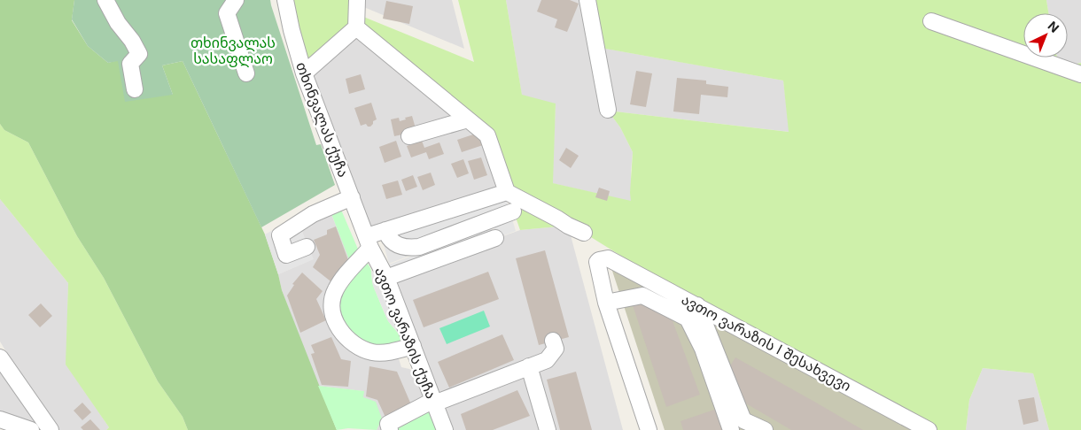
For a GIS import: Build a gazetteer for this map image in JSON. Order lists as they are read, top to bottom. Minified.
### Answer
{"streets":{"street":["თხინვალას ქუჩა","ავთო ვარაზის ქუჩა","ავთო ვარაზის I შესახვევი"]},"crossings":[["თხინვალას ქუჩა","ავთო ვარაზის ქუჩა"]],"parks":["თხინვალას სასაფლაო"],"north":"top right"}
